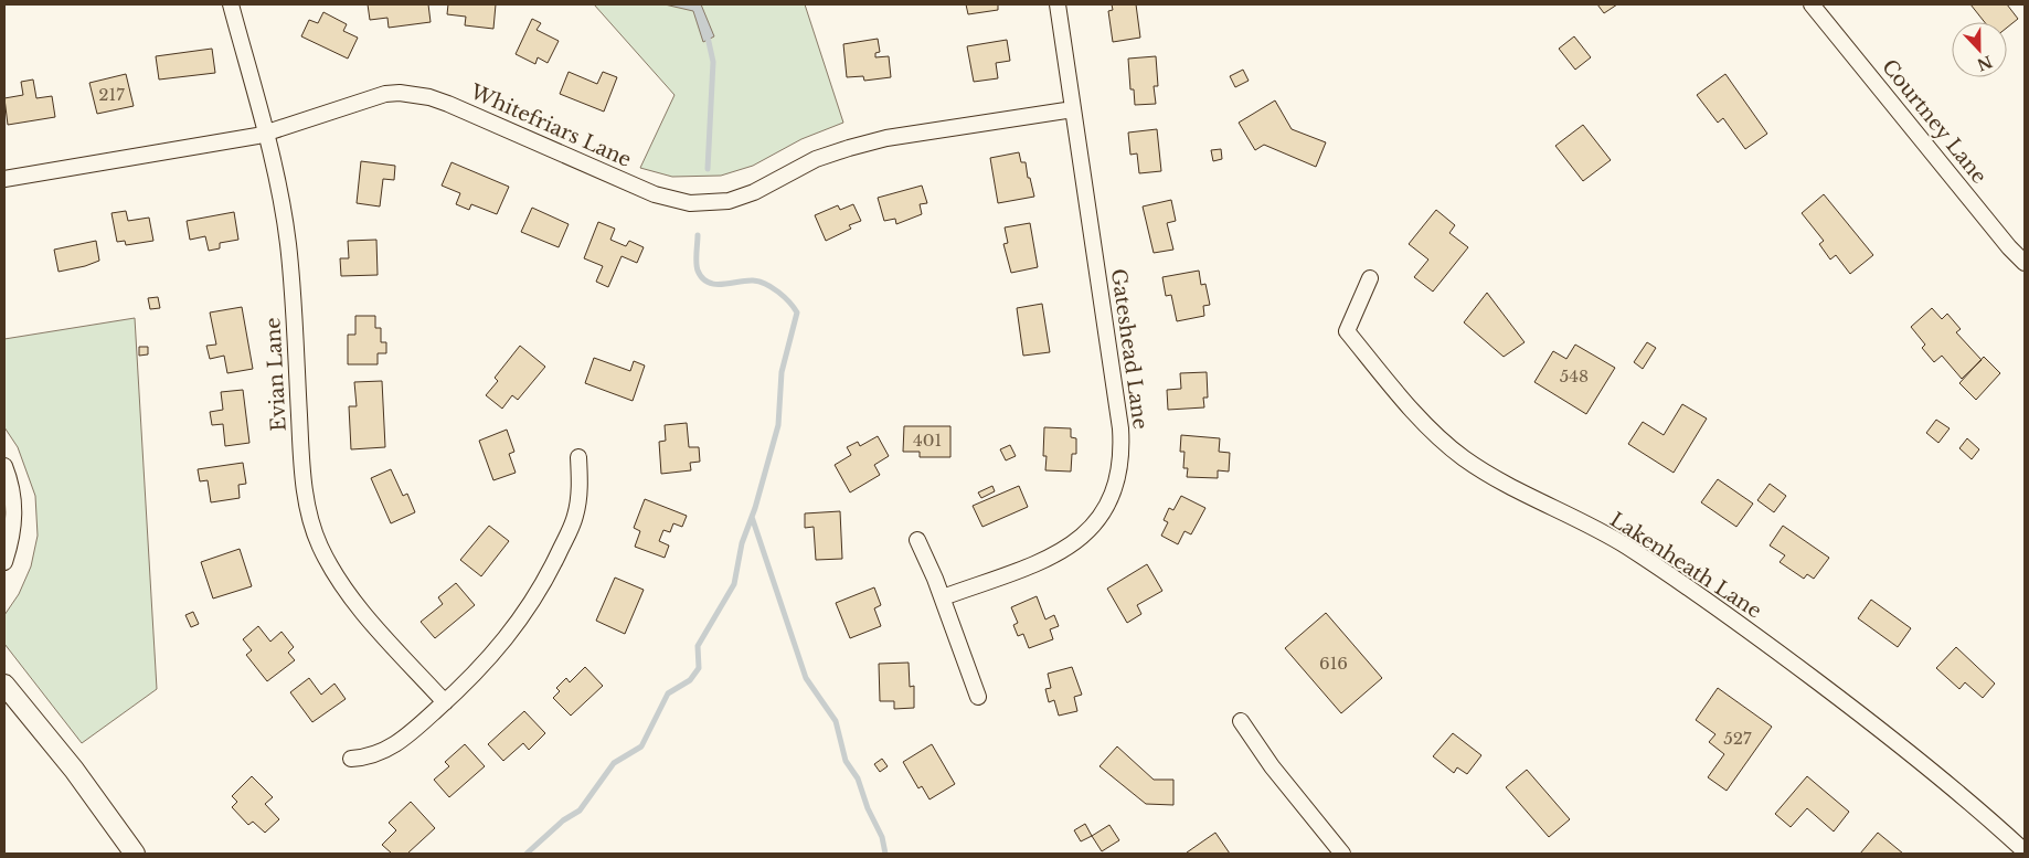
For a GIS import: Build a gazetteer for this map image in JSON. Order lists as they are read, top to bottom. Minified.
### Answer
{"streets":{"street":["Courtney Lane","Whitefriars Lane","Gateshead Lane","Evian Lane","Lakenheath Lane"]},"crossings":[["Whitefriars Lane","Gateshead Lane"],["Whitefriars Lane","Evian Lane"]],"house_numbers":["217","548","401","616","527"],"north":"bottom"}
